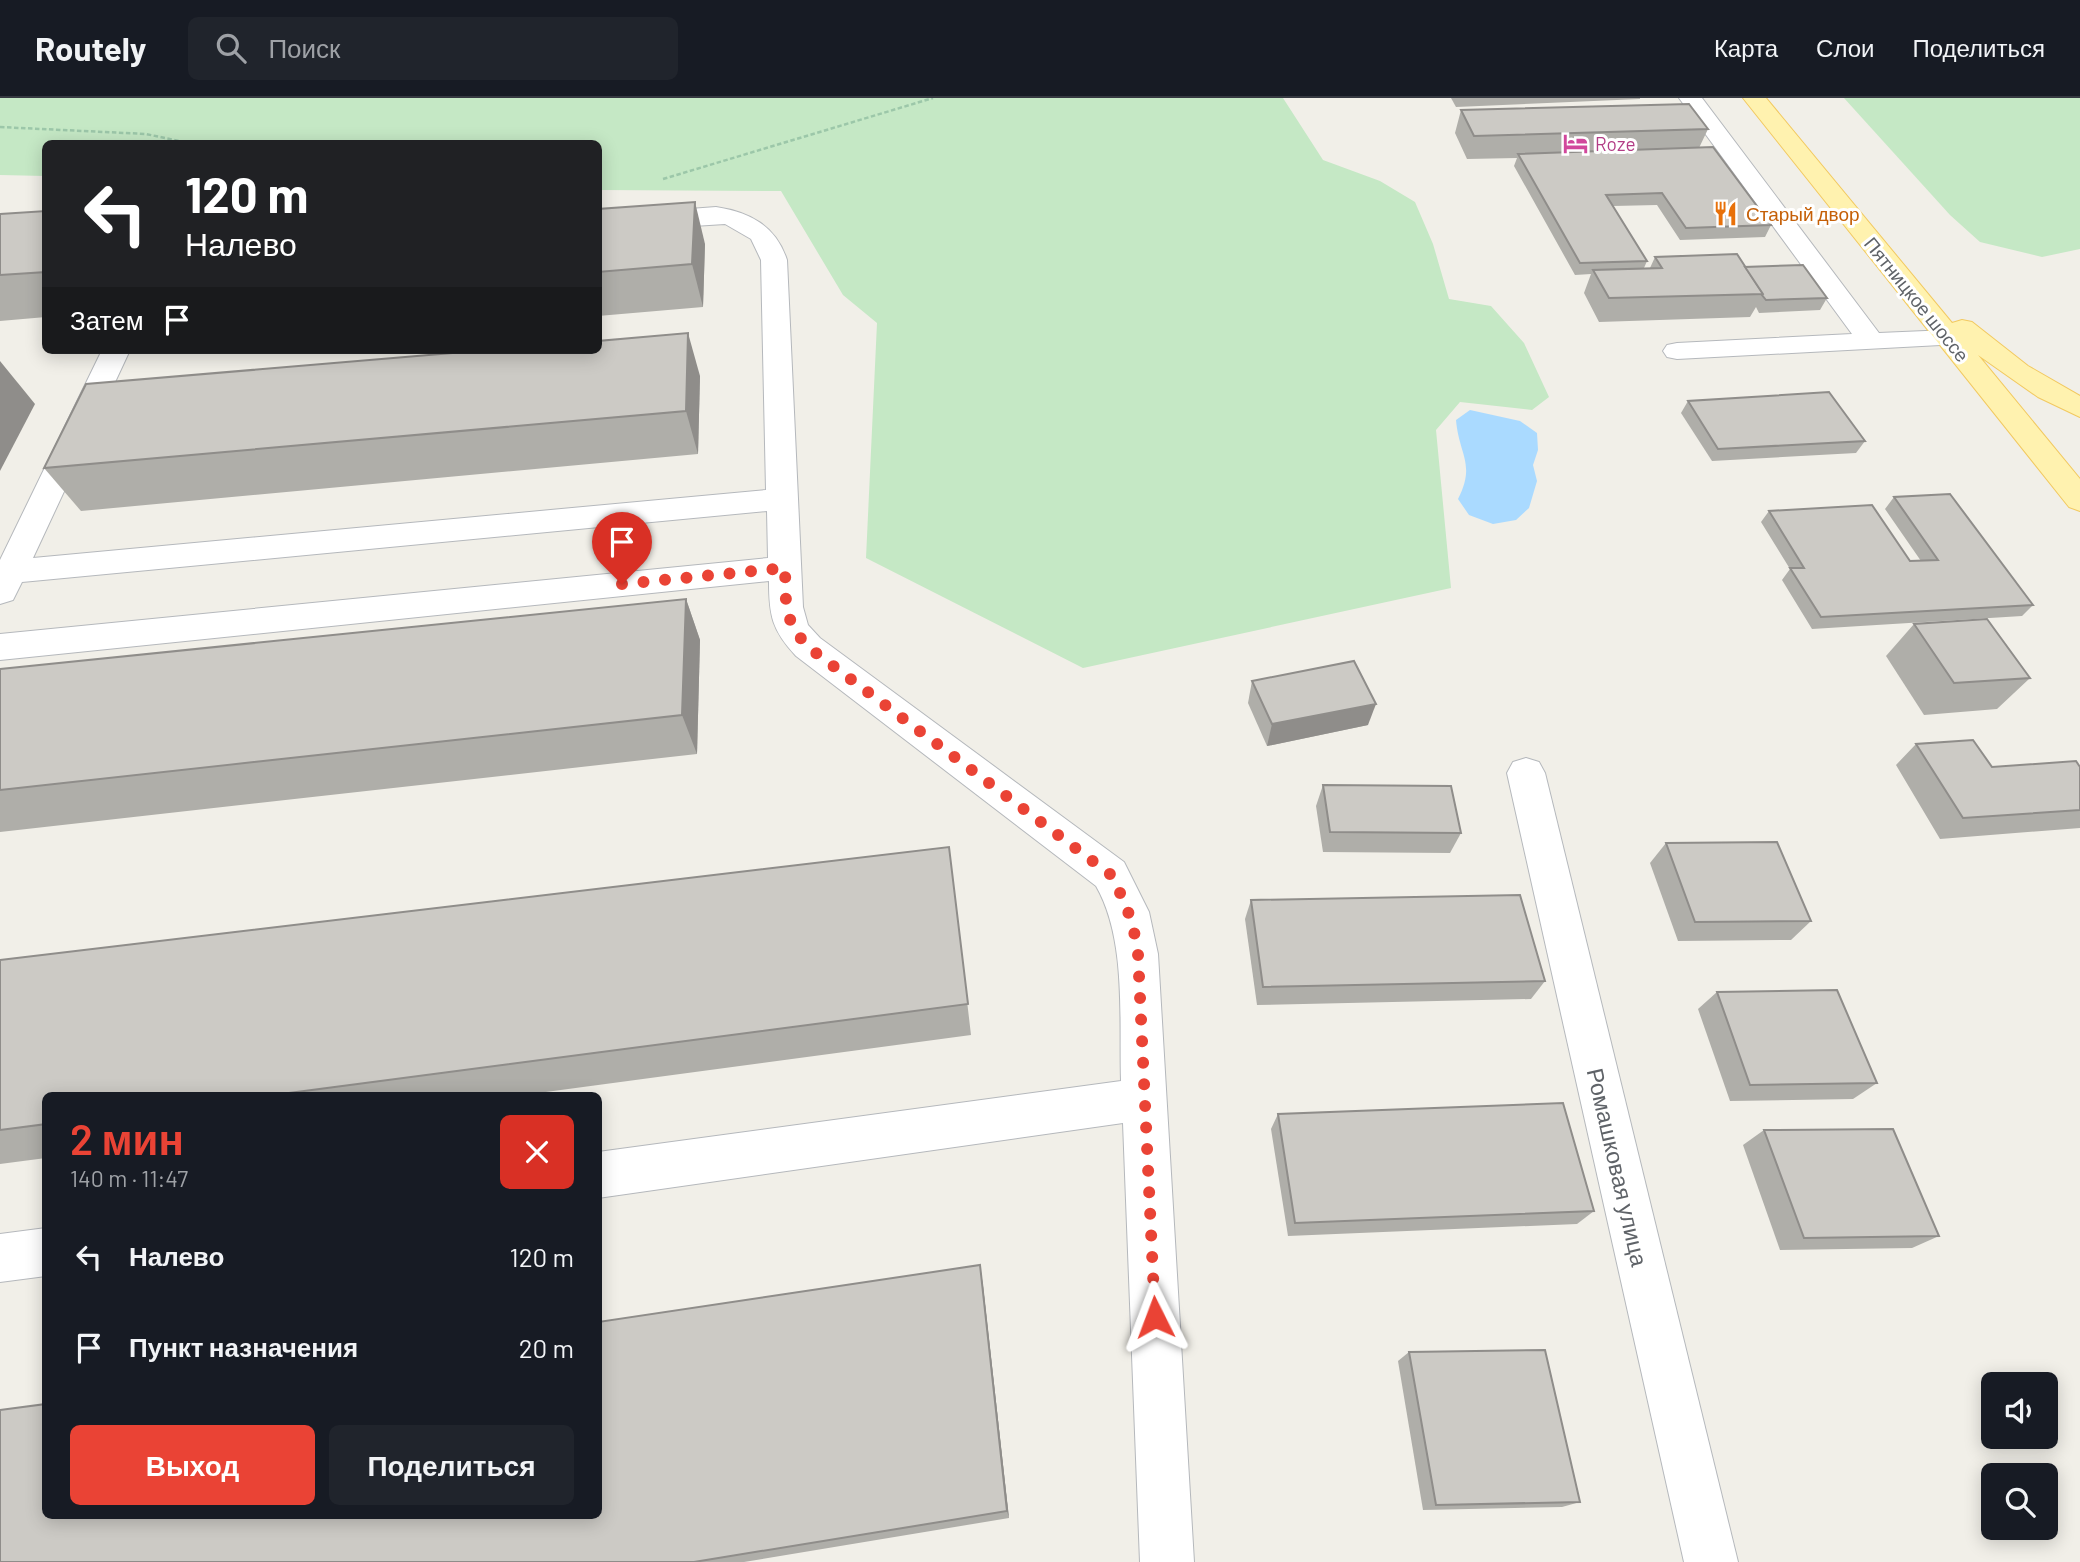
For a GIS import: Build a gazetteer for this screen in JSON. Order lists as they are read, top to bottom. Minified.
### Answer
{"streets":{"main road":["Пятницкое шоссе"],"street":["Ромашковая улица"]},"places":{"hotel":["Roze"],"restaurant":["Старый двор"]},"page":{"header":"Routely","search":"Поиск","nav":["Карта","Слои","Поделиться"],"turn":["120 m","Налево"],"then":"Затем","heading":["2 мин","140 m · 11:47"],"list":[{"name":"Налево","value":"120 m"},{"name":"Пункт назначения","value":"20 m"}],"buttons":["Выход","Поделиться"]}}
